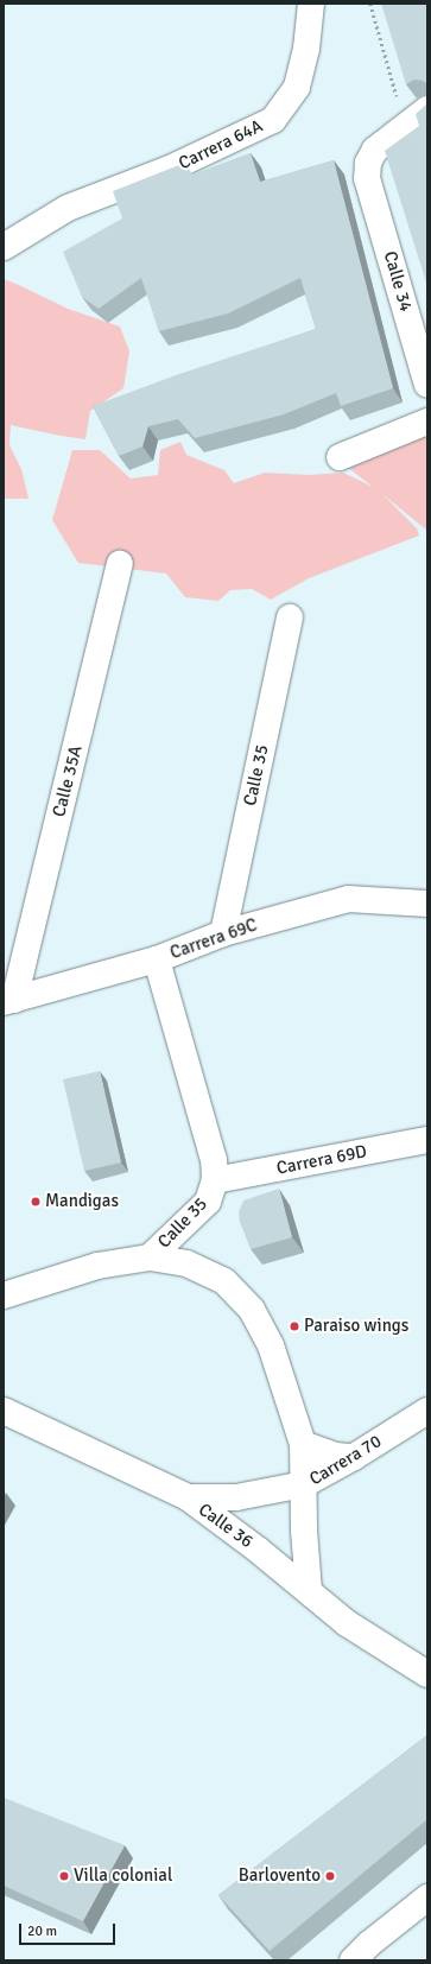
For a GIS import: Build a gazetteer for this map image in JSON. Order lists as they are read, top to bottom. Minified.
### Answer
{"streets":{"street":["Carrera 64A","Calle 34","Calle 35","Calle 35A","Carrera 69C","Carrera 69D","Carrera 70","Calle 36"]},"crossings":[["Calle 35","Carrera 69C"],["Calle 35","Carrera 69D"],["Calle 35","Carrera 70"],["Calle 35A","Carrera 69C"],["Carrera 70","Calle 36"]],"places":["Mandigas","Paraiso wings","Villa colonial","Barlovento"],"scale_bar":"20 m"}
